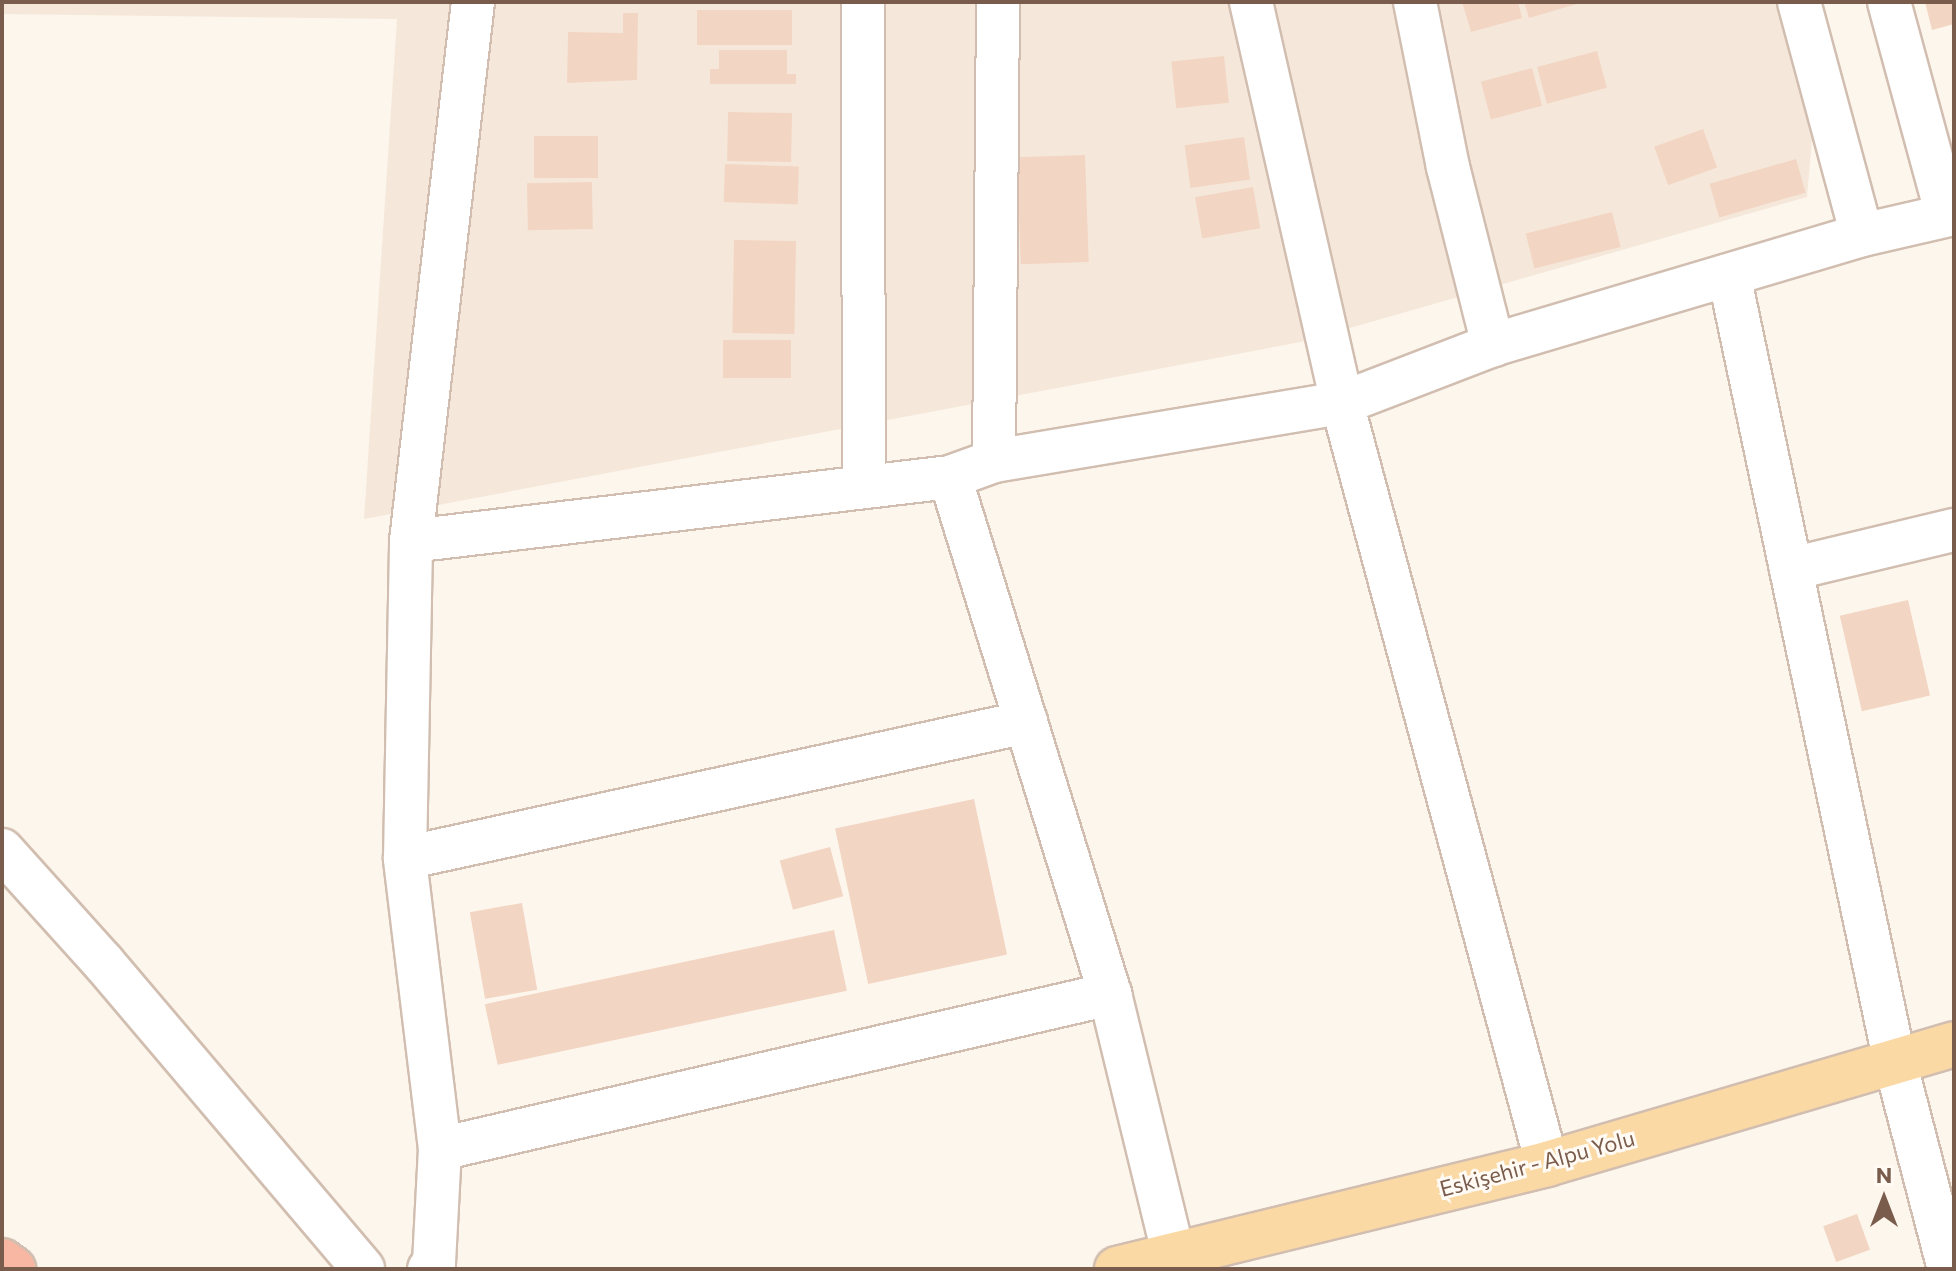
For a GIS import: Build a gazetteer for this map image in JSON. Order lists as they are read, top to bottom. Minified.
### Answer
{"streets":{"main road":["Eskişehir - Alpu Yolu"]},"north":"top"}
